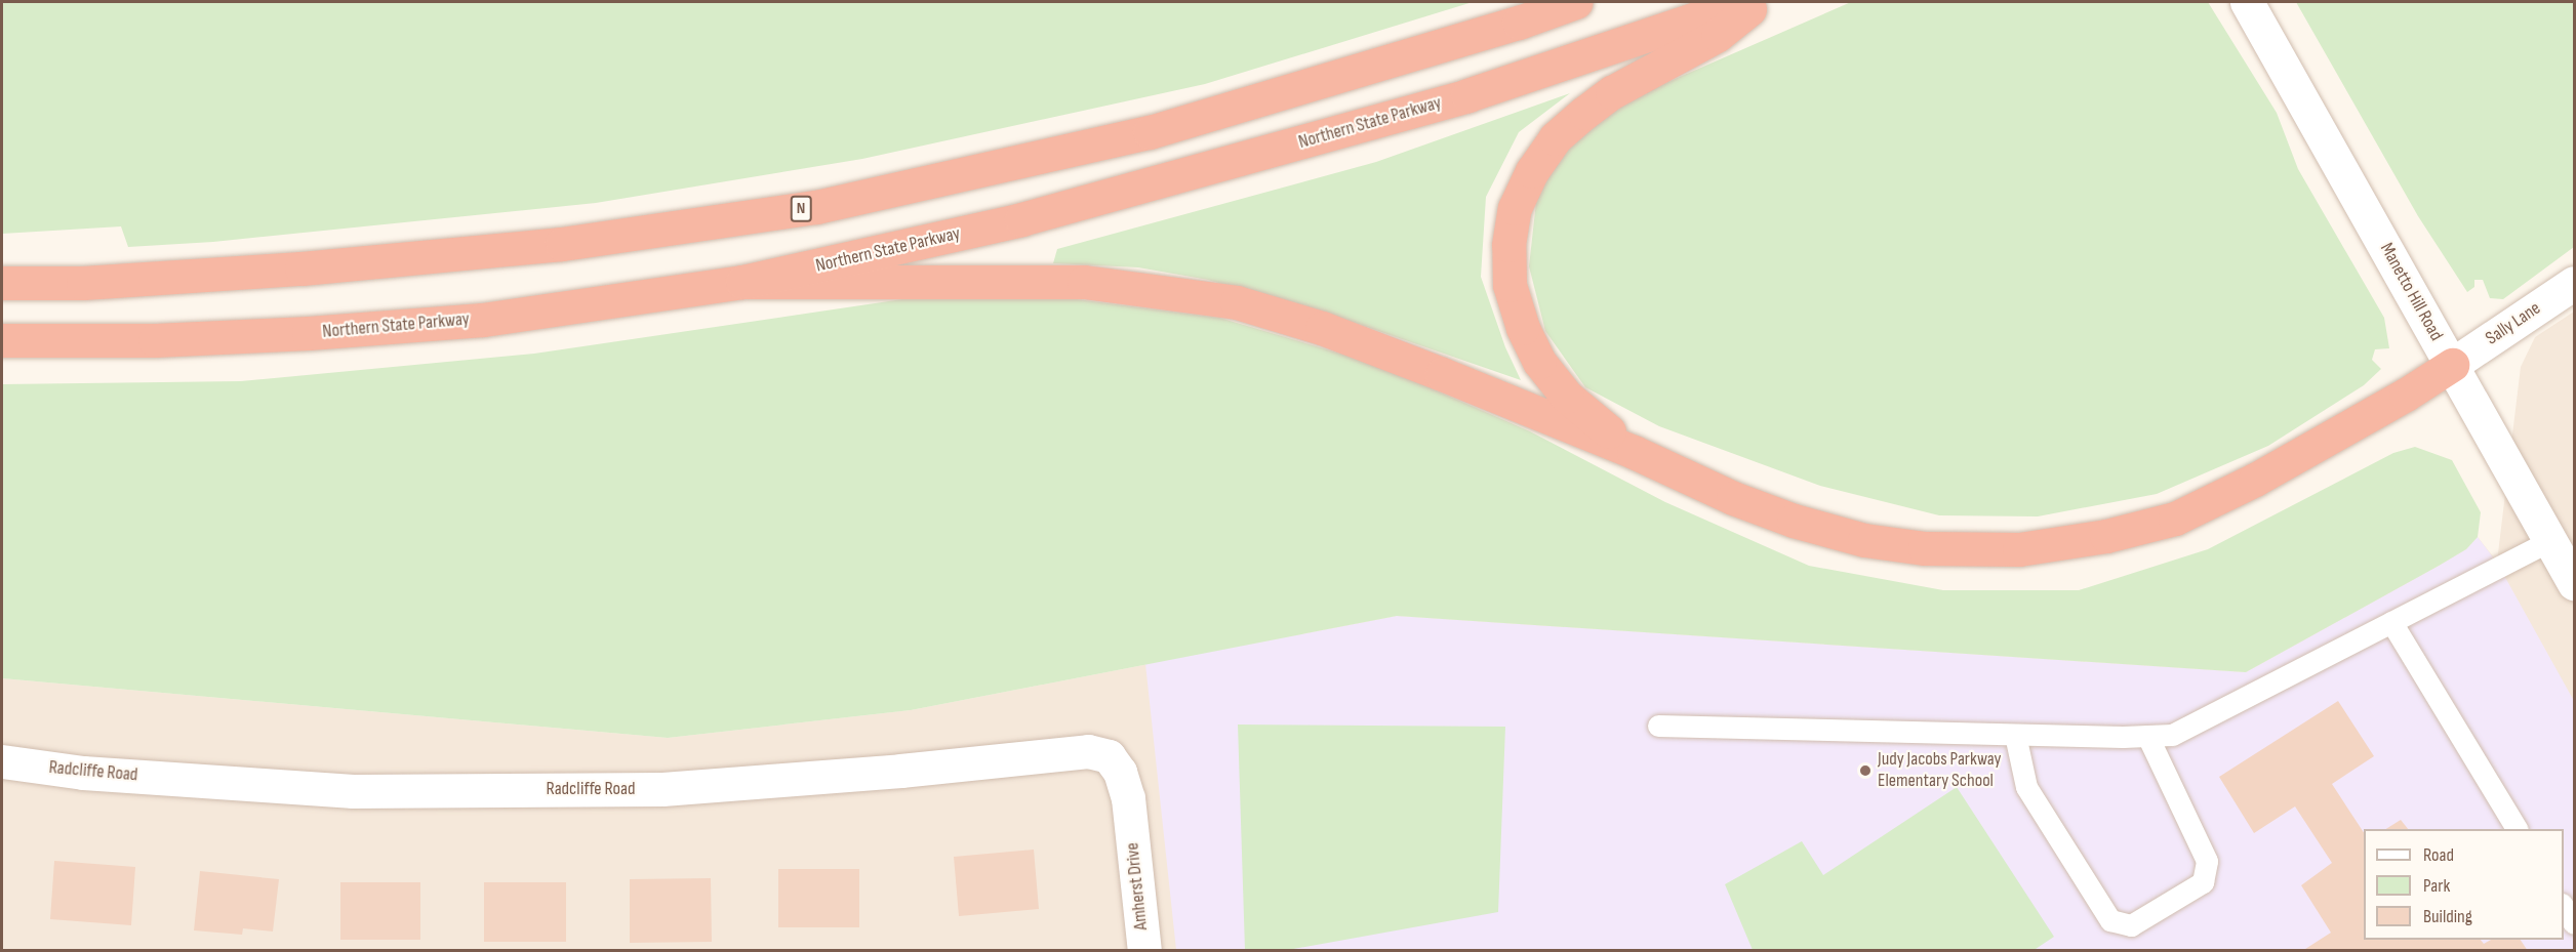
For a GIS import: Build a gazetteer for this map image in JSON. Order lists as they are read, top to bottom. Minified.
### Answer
{"streets":{"highway":["Northern State Parkway","N"],"street":["Manetto Hill Road","Sally Lane","Radcliffe Road","Amherst Drive"]},"crossings":[["Manetto Hill Road","Sally Lane"],["Radcliffe Road","Amherst Drive"]],"places":["Judy Jacobs Parkway Elementary School"],"legend":["Road","Park","Building"]}
